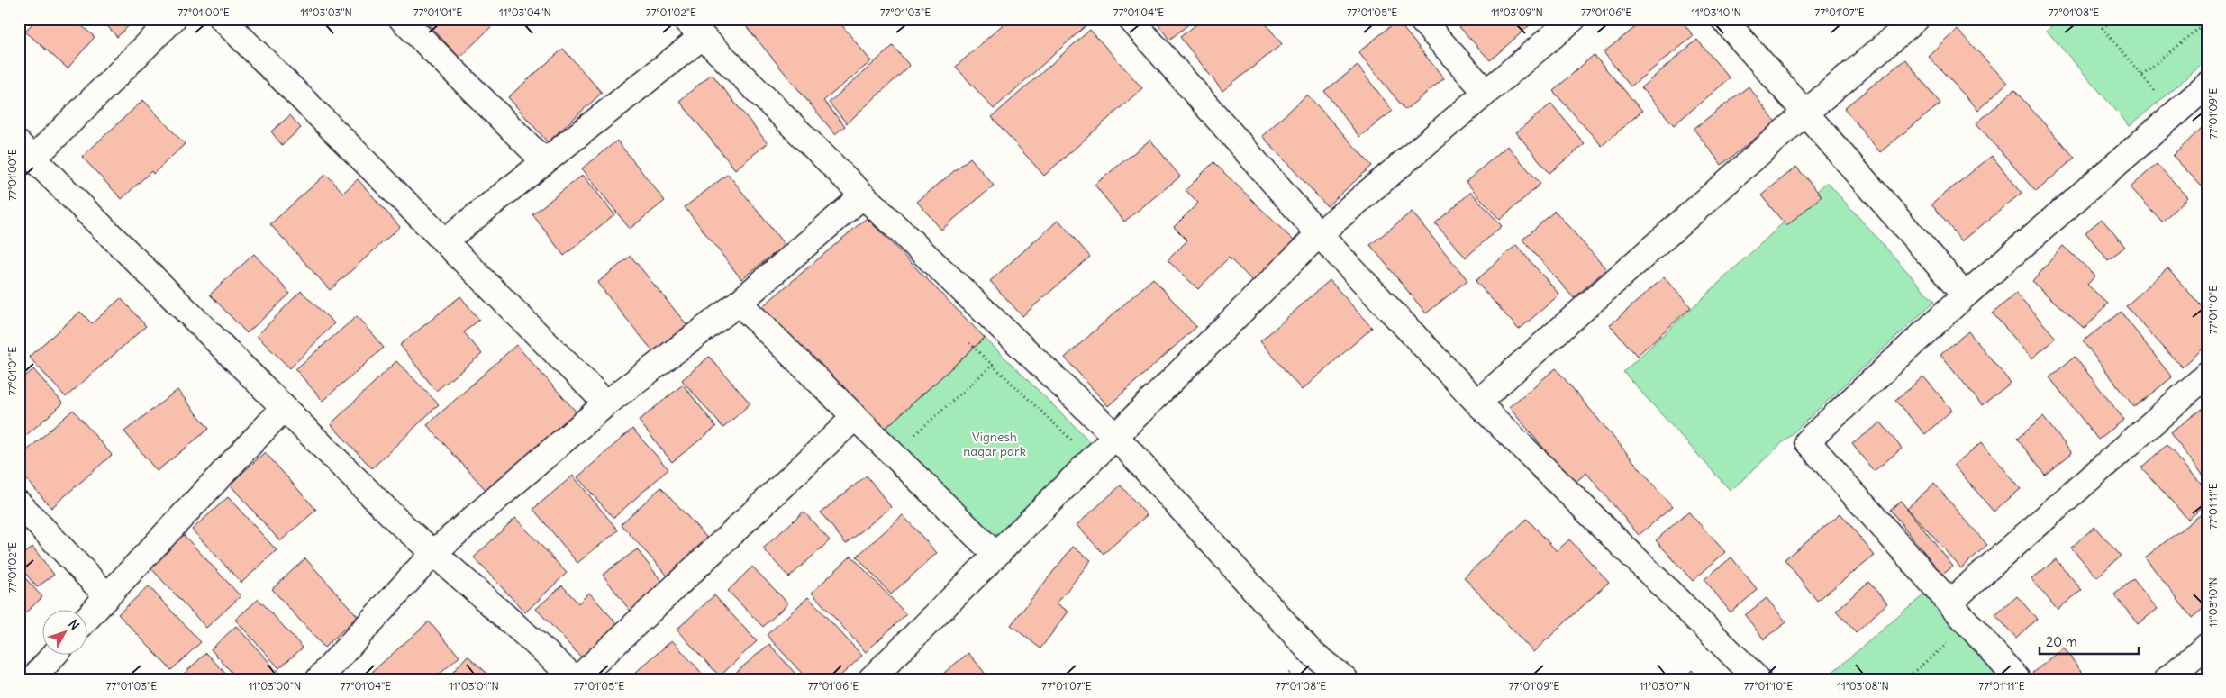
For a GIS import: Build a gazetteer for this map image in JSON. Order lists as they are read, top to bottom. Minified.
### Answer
{"parks":["Vignesh nagar park"],"scale_bar":"20 m","north":"top right","coordinates":["77°01'00\"E","11°03'03\"N","77°01'01\"E","11°03'04\"N","77°01'02\"E","77°01'03\"E","77°01'04\"E","77°01'05\"E","11°03'09\"N","77°01'06\"E","11°03'10\"N","77°01'07\"E","77°01'08\"E","77°01'09\"E","77°01'10\"E","77°01'11\"E","11°03'00\"N","11°03'01\"N","11°03'07\"N","11°03'08\"N"]}
